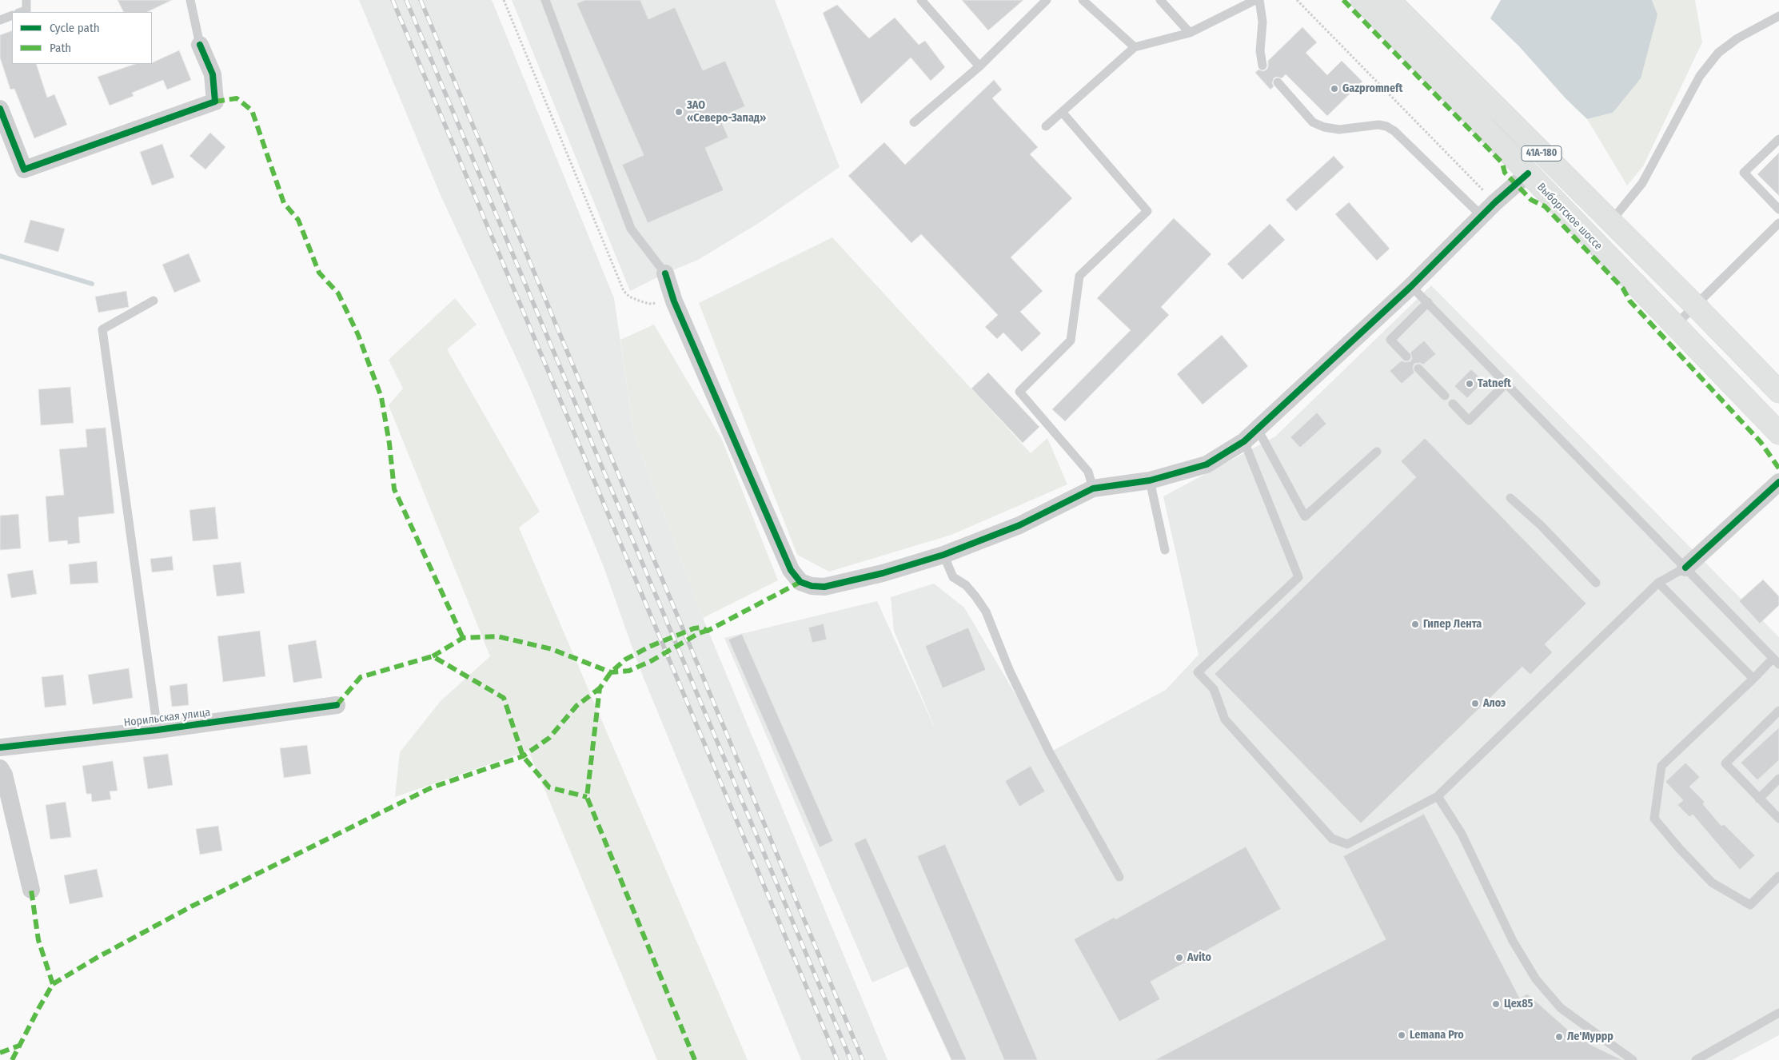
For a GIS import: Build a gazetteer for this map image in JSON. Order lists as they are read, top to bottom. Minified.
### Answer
{"streets":{"main road":["41А-180","Выборгское шоссе"],"street":["Норильская улица"]},"places":["Gazpromneft","ЗАО «Северо-Запад»","Tatneft","Гипер Лента","Алоэ","Avito","Цех85","Lemana Pro","Ле'Муррр"],"legend":["Cycle path","Path"]}
